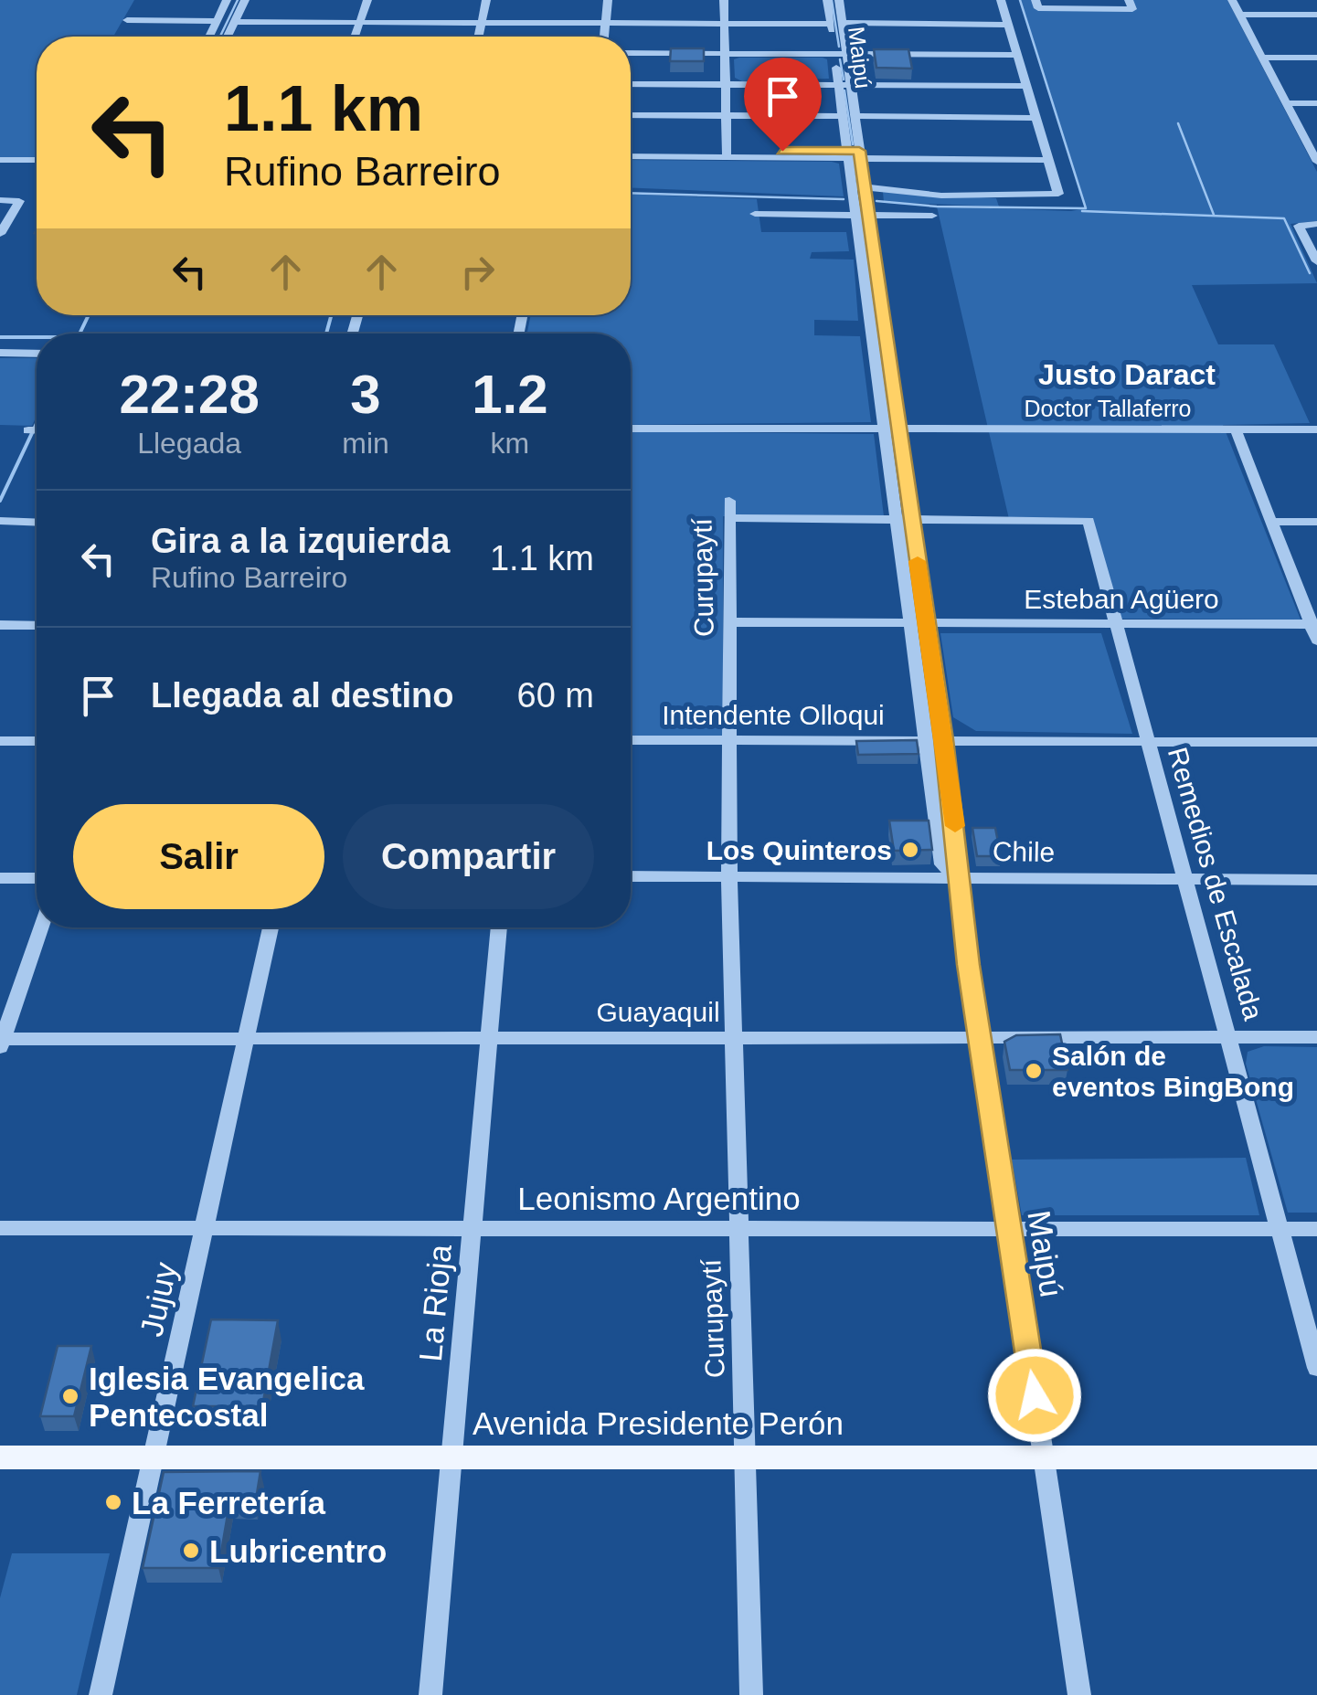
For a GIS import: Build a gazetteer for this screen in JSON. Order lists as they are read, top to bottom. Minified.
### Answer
{"streets":{"main road":["Avenida Presidente Perón"],"street":["Maipú","Doctor Tallaferro","Curupaytí","Esteban Agüero","Intendente Olloqui","Chile","Remedios de Escalada","Guayaquil","Leonismo Argentino","Jujuy","La Rioja"]},"crossings":[["Maipú","Doctor Tallaferro"],["Maipú","Curupaytí"],["Maipú","Esteban Agüero"],["Maipú","Intendente Olloqui"],["Maipú","Chile"],["Maipú","Remedios de Escalada"],["Maipú","Guayaquil"],["Maipú","Leonismo Argentino"],["Maipú","Avenida Presidente Perón"],["Curupaytí","Esteban Agüero"],["Curupaytí","Intendente Olloqui"],["Curupaytí","Chile"],["Curupaytí","Guayaquil"],["Curupaytí","Leonismo Argentino"],["Curupaytí","Avenida Presidente Perón"],["Esteban Agüero","Remedios de Escalada"],["Intendente Olloqui","Remedios de Escalada"],["Chile","Remedios de Escalada"],["Remedios de Escalada","Guayaquil"],["Remedios de Escalada","Leonismo Argentino"],["Guayaquil","Jujuy"],["Guayaquil","La Rioja"],["Leonismo Argentino","Jujuy"],["Leonismo Argentino","La Rioja"],["Jujuy","Avenida Presidente Perón"],["La Rioja","Avenida Presidente Perón"]],"districts":["Justo Daract"],"places":["Los Quinteros","Salón de eventos BingBong","Iglesia Evangelica Pentecostal","La Ferretería","Lubricentro"],"page":{"turn":["1.1 km","Rufino Barreiro"],"eta":["22:28","Llegada","3","min","1.2","km"],"list":[{"name":"Gira a la izquierda","note":"Rufino Barreiro","value":"1.1 km"},{"name":"Llegada al destino","value":"60 m"}],"buttons":["Salir","Compartir"]}}
